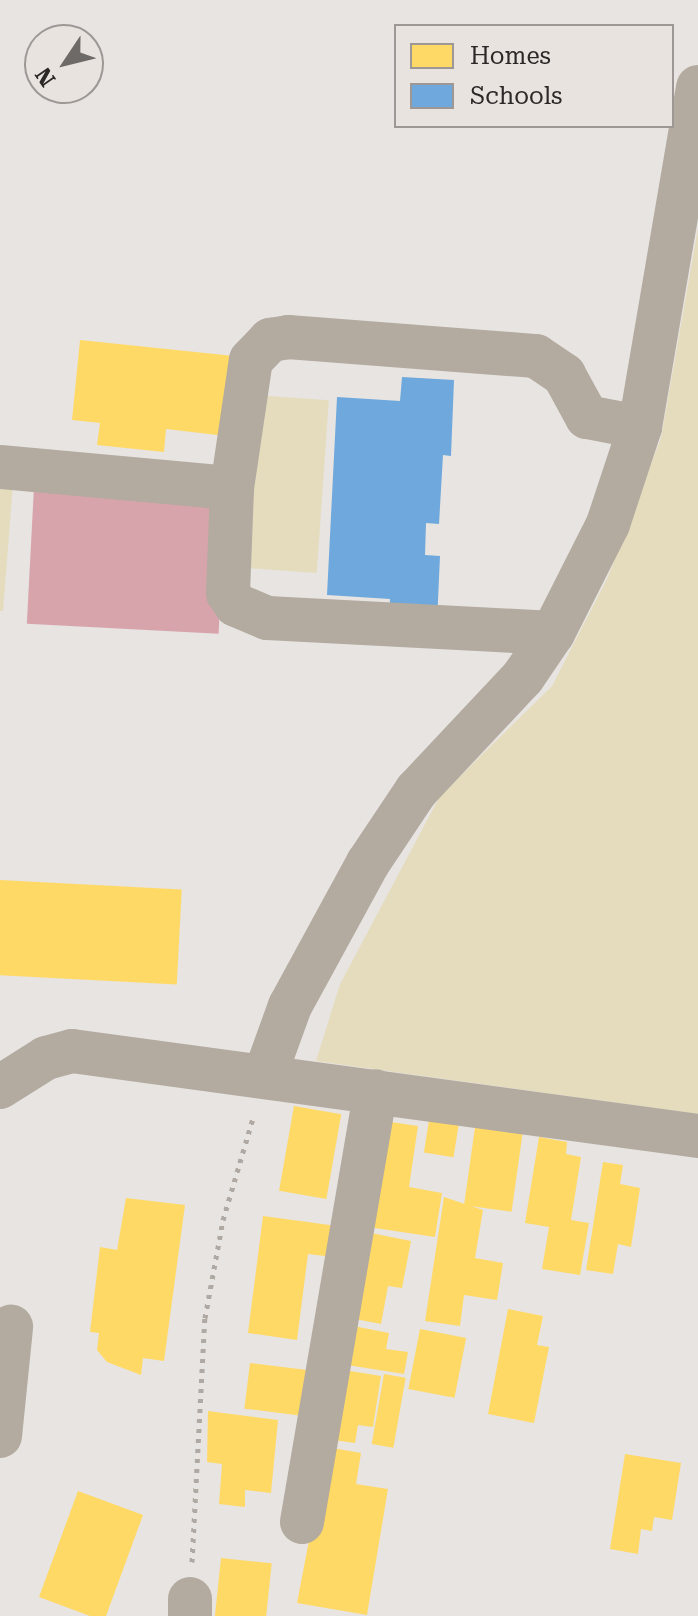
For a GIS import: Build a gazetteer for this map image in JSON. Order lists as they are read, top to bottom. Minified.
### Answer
{"legend":["Homes","Schools"],"north":"bottom left"}
